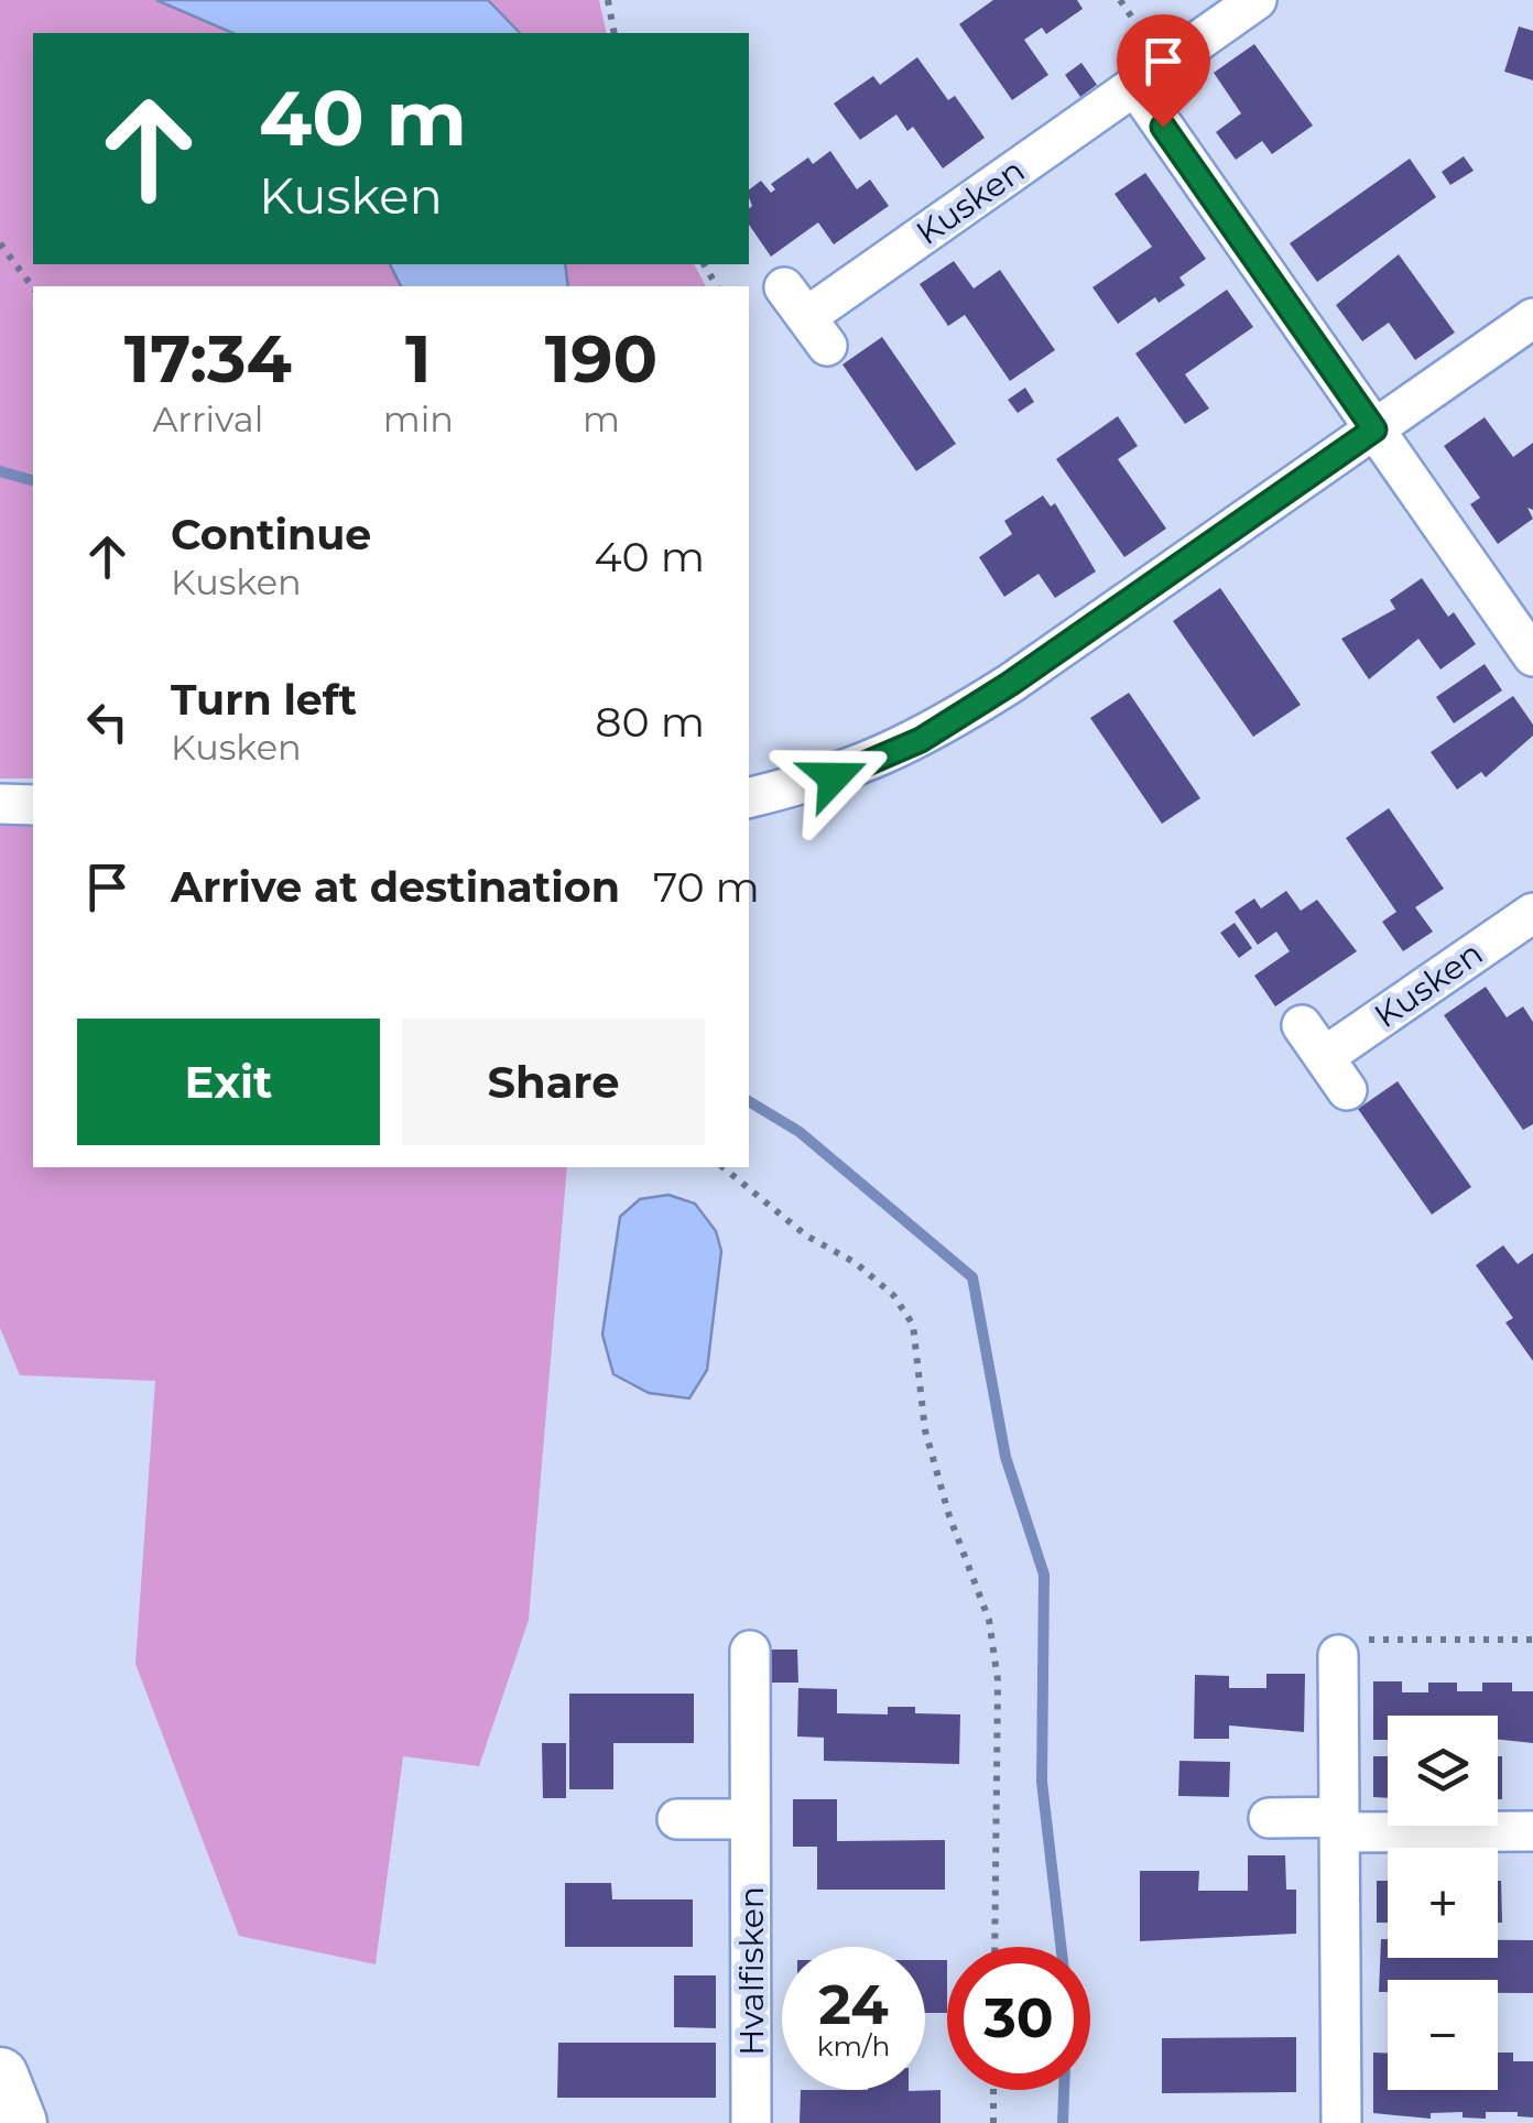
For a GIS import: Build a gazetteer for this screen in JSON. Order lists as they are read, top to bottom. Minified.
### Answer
{"streets":{"street":["Kusken","Hvalfisken"]},"page":{"turn":["40 m","Kusken"],"eta":["17:34","Arrival","1","min","190","m"],"list":[{"name":"Continue","note":"Kusken","value":"40 m"},{"name":"Turn left","note":"Kusken","value":"80 m"},{"name":"Arrive at destination","value":"70 m"}],"buttons":["Exit","Share"],"map_buttons":["+","−"],"speed":"24 km/h","limit":"30"}}
